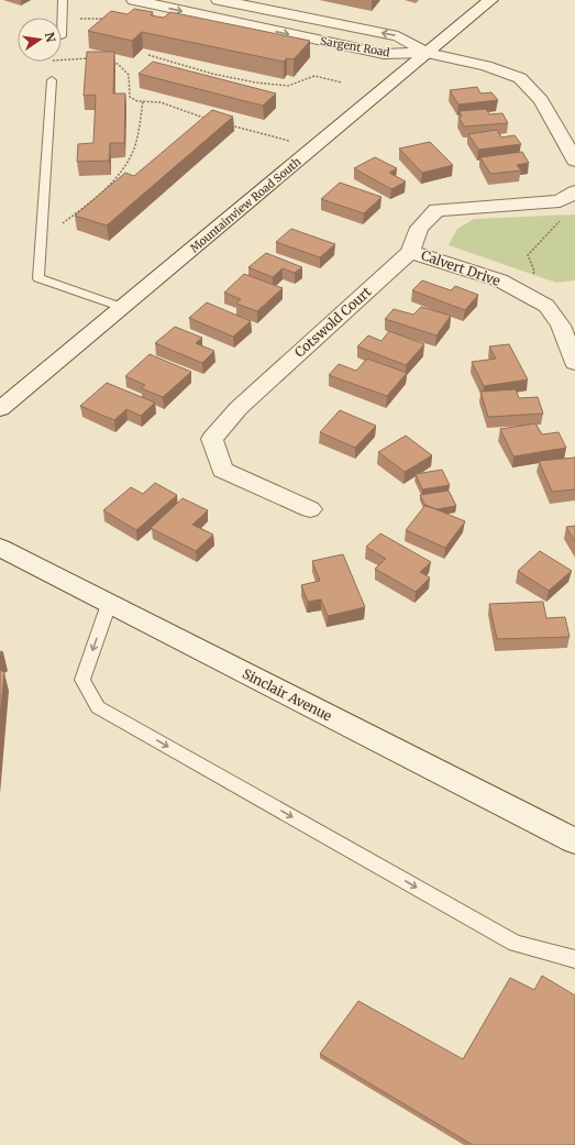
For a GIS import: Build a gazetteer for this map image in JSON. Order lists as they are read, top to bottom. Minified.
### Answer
{"streets":{"street":["Sargent Road","Mountainview Road South","Calvert Drive","Cotswold Court","Sinclair Avenue"]},"crossings":[["Sargent Road","Mountainview Road South"],["Calvert Drive","Cotswold Court"]],"north":"right"}
